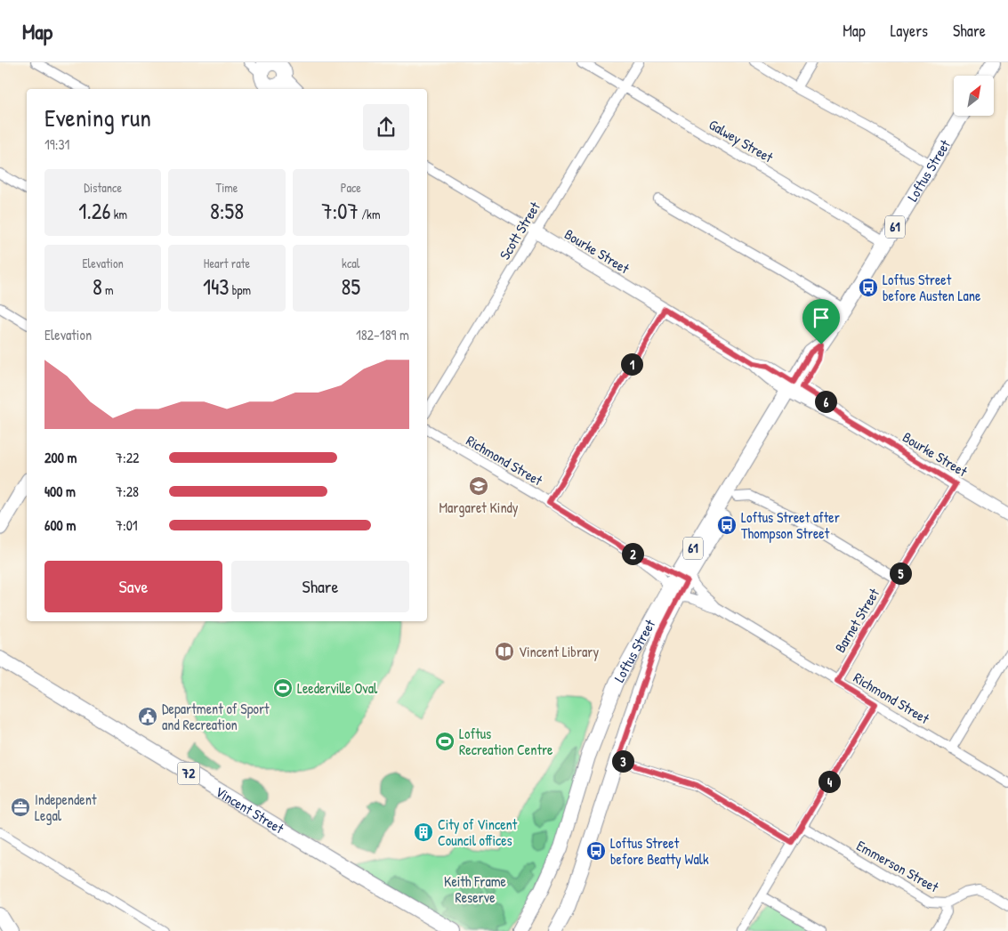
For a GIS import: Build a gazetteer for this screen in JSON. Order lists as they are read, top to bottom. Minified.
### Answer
{"streets":{"main road":["Loftus Street","61","72","Vincent Street"],"street":["Galwey Street","Scott Street","Bourke Street","Richmond Street","Barnet Street","Emmerson Street"]},"crossings":[["Galwey Street","Loftus Street"],["Galwey Street","Scott Street"],["Loftus Street","Bourke Street"],["Loftus Street","Richmond Street"],["Scott Street","Bourke Street"],["Bourke Street","Barnet Street"],["Richmond Street","Barnet Street"]],"parks":["Keith Frame Reserve"],"places":{"bus stop":["Loftus Street before Austen Lane","Loftus Street after Thompson Street","Loftus Street before Beatty Walk"],"school or university":["Margaret Kindy"],"library":["Vincent Library"],"sports":["Leederville Oval","Loftus Recreation Centre"],"public building":["Department of Sport and Recreation"],"office":["Independent Legal"],"building":["City of Vincent Council offices"]},"north":"top right","page":{"header":"Map","nav":["Map","Layers","Share"],"heading":["Evening run","19:31"],"stats":[["Distance","1.26 km"],["Time","8:58"],["Pace","7:07 /km"],["Elevation","8 m"],["Heart rate","143 bpm"],["kcal","85"]],"chart":["Elevation","182–189 m"],"pins":["1","6","2","5","3","4"],"list":[{"name":"200 m","note":"7:22"},{"name":"400 m","note":"7:28"},{"name":"600 m","note":"7:01"}],"buttons":["Save","Share"]}}
